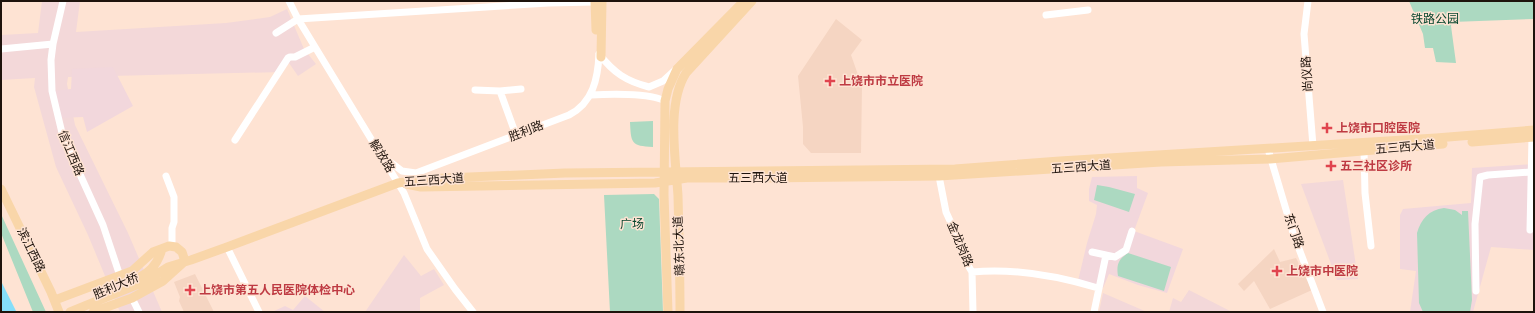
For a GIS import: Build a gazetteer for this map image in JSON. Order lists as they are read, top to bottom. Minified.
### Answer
{"streets":{"main road":["五三西大道","赣东北大道","滨江西路","胜利大桥"],"street":["尚仪路","胜利路","信江西路","解放路","东门路","金龙岗路"]},"crossings":[["尚仪路","五三西大道"],["胜利路","解放路"],["五三西大道","解放路"],["五三西大道","东门路"],["五三西大道","金龙岗路"],["五三西大道","赣东北大道"],["滨江西路","胜利大桥"]],"parks":["铁路公园","广场"],"places":{"health":["上饶市市立医院","上饶市口腔医院","五三社区诊所","上饶市中医院","上饶市第五人民医院体检中心"]}}
